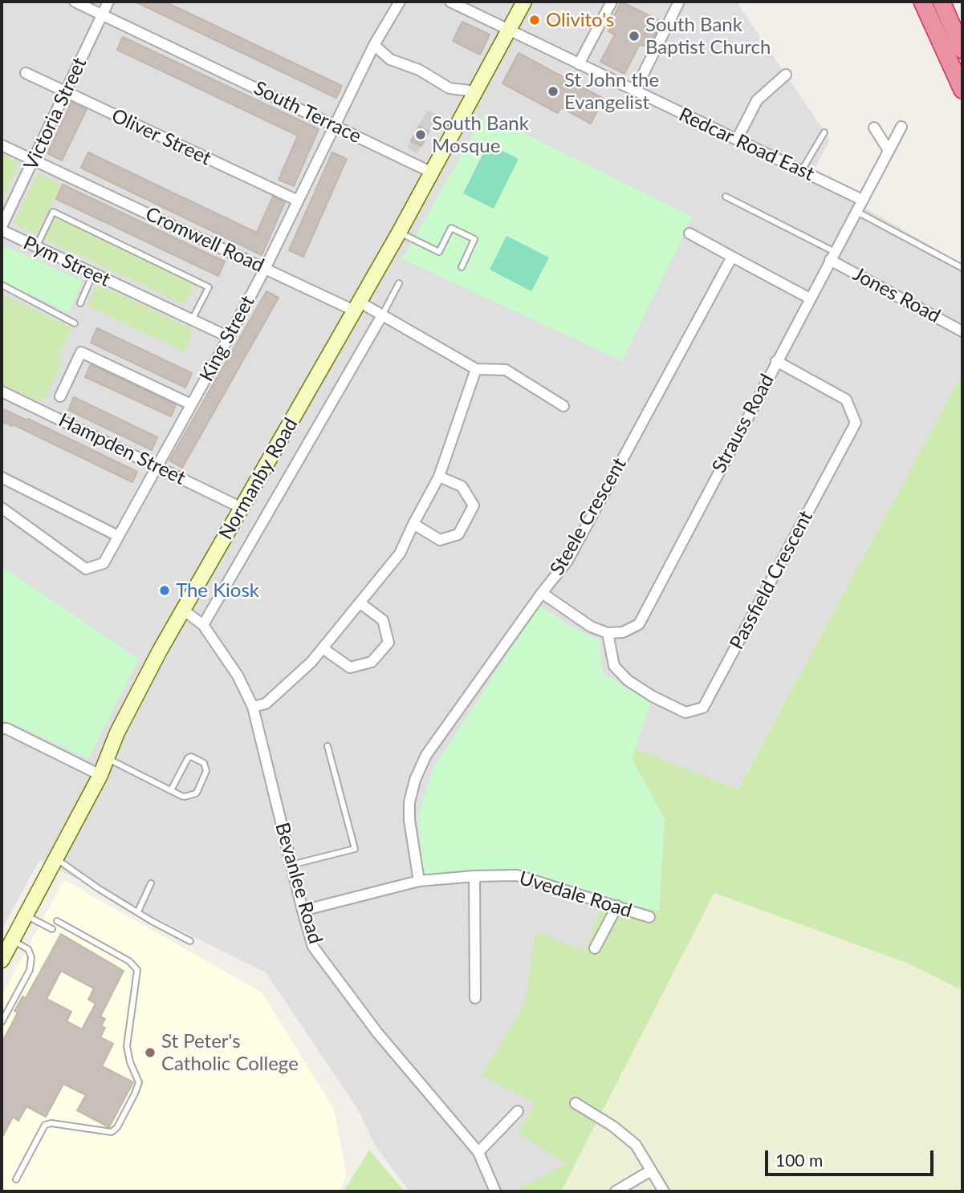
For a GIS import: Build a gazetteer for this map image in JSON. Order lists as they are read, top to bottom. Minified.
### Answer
{"streets":{"street":["South Terrace","Victoria Street","Oliver Street","Redcar Road East","Cromwell Road","Pym Street","Jones Road","King Street","Strauss Road","Hampden Street","Normanby Road","Steele Crescent","Passfield Crescent","Bevanlee Road","Uvedale Road"]},"crossings":[["South Terrace","Victoria Street"],["South Terrace","King Street"],["South Terrace","Normanby Road"],["Victoria Street","Oliver Street"],["Victoria Street","Cromwell Road"],["Oliver Street","King Street"],["Redcar Road East","Strauss Road"],["Redcar Road East","Normanby Road"],["Cromwell Road","King Street"],["Cromwell Road","Normanby Road"],["Jones Road","Strauss Road"],["King Street","Hampden Street"],["Strauss Road","Passfield Crescent"],["Hampden Street","Normanby Road"],["Normanby Road","Bevanlee Road"],["Steele Crescent","Uvedale Road"],["Bevanlee Road","Uvedale Road"]],"places":["Olivito's","South Bank Baptist Church","St John the Evangelist","South Bank Mosque","The Kiosk","St Peter's Catholic College"],"scale_bar":"100 m"}
